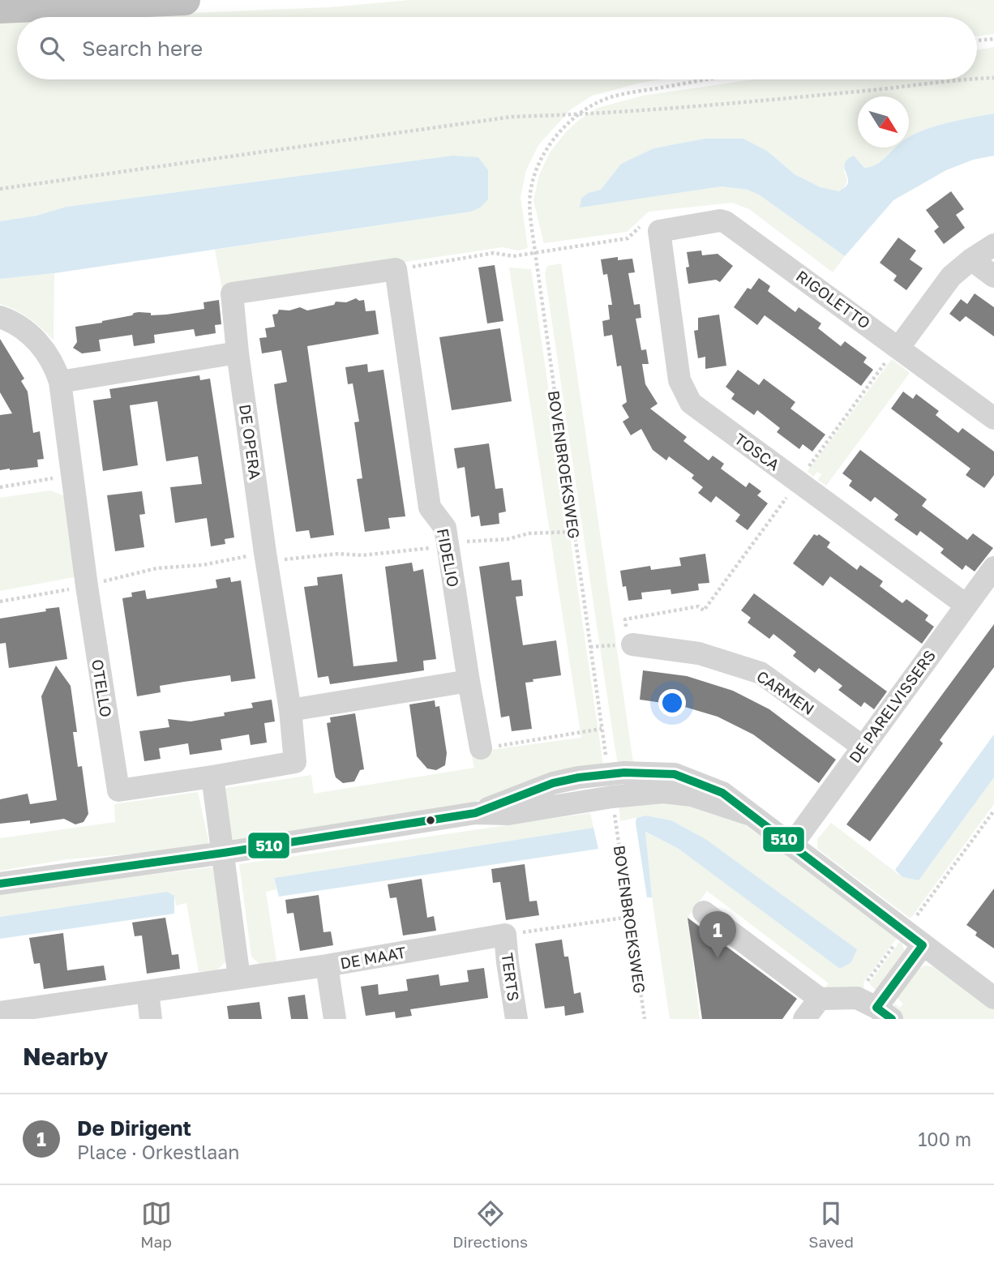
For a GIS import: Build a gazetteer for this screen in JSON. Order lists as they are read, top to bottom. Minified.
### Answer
{"streets":{"street":["RIGOLETTO","DE OPERA","TOSCA","FIDELIO","OTELLO","CARMEN","DE PARELVISSERS","DE MAAT","TERTS"],"path":["BOVENBROEKSWEG"]},"crossings":[["RIGOLETTO","TOSCA"],["DE OPERA","OTELLO"],["TOSCA","DE PARELVISSERS"],["CARMEN","DE PARELVISSERS"],["DE MAAT","TERTS"]],"lines":["transit line 510"],"north":"bottom right","page":{"search":"Search here","pins":"1","heading":"Nearby","list":[{"mark":"1","name":"De Dirigent","note":"Place · Orkestlaan","value":"100 m"}],"nav":["Map","Directions","Saved"]}}
